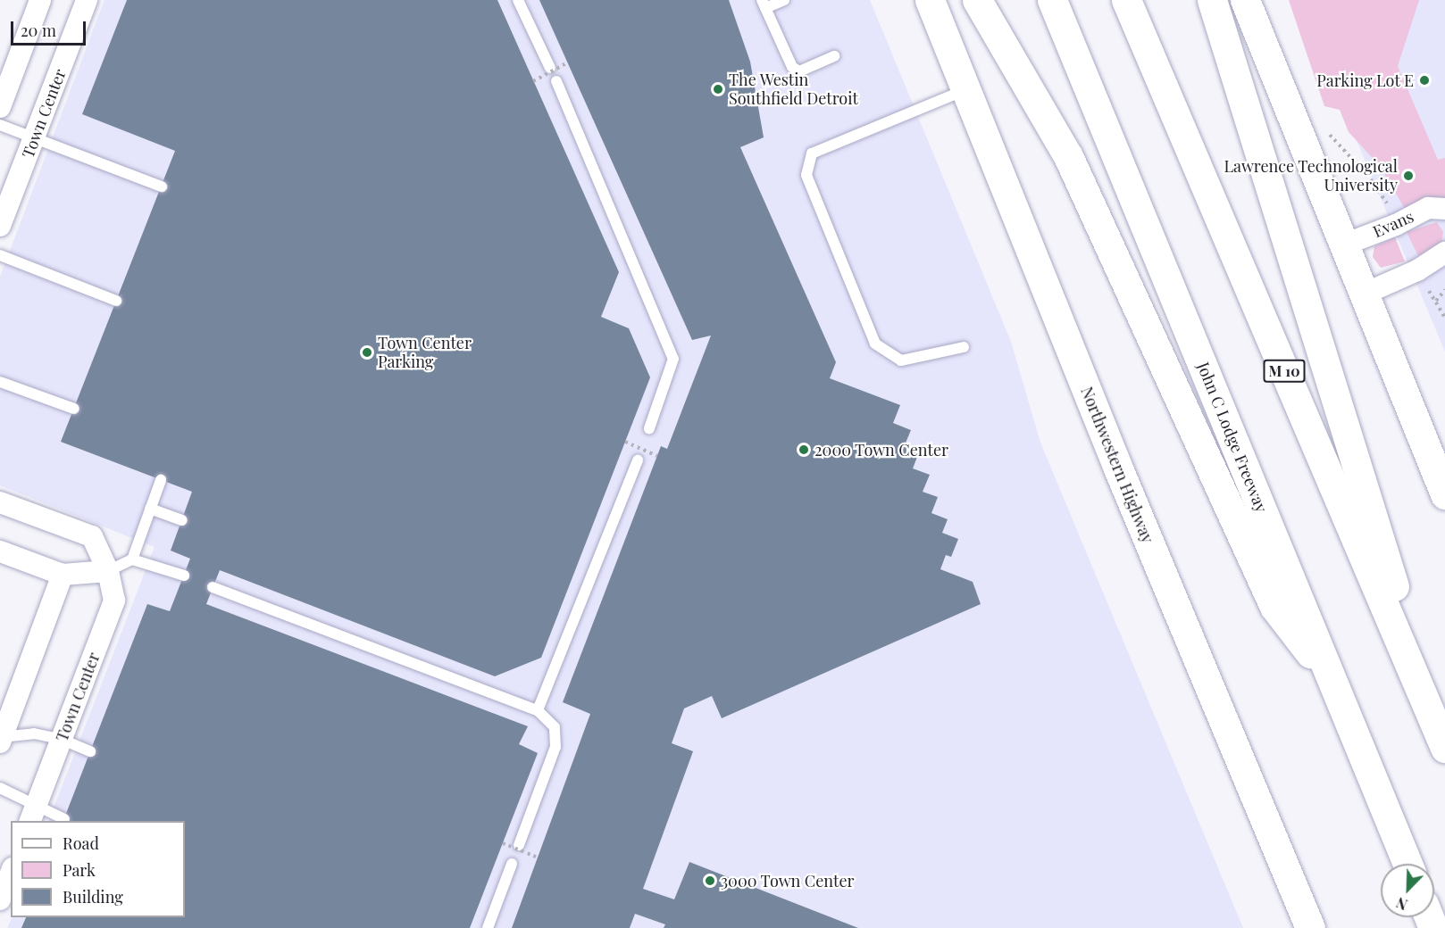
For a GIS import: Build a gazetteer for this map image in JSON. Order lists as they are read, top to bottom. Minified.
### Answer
{"streets":{"main road":["M 10","John C Lodge Freeway","Northwestern Highway"],"street":["Town Center","Evans"]},"places":["Parking Lot E","The Westin Southfield Detroit","Lawrence Technological University","Town Center Parking","2000 Town Center","3000 Town Center"],"legend":["Road","Park","Building"],"scale_bar":"20 m","north":"bottom left"}
